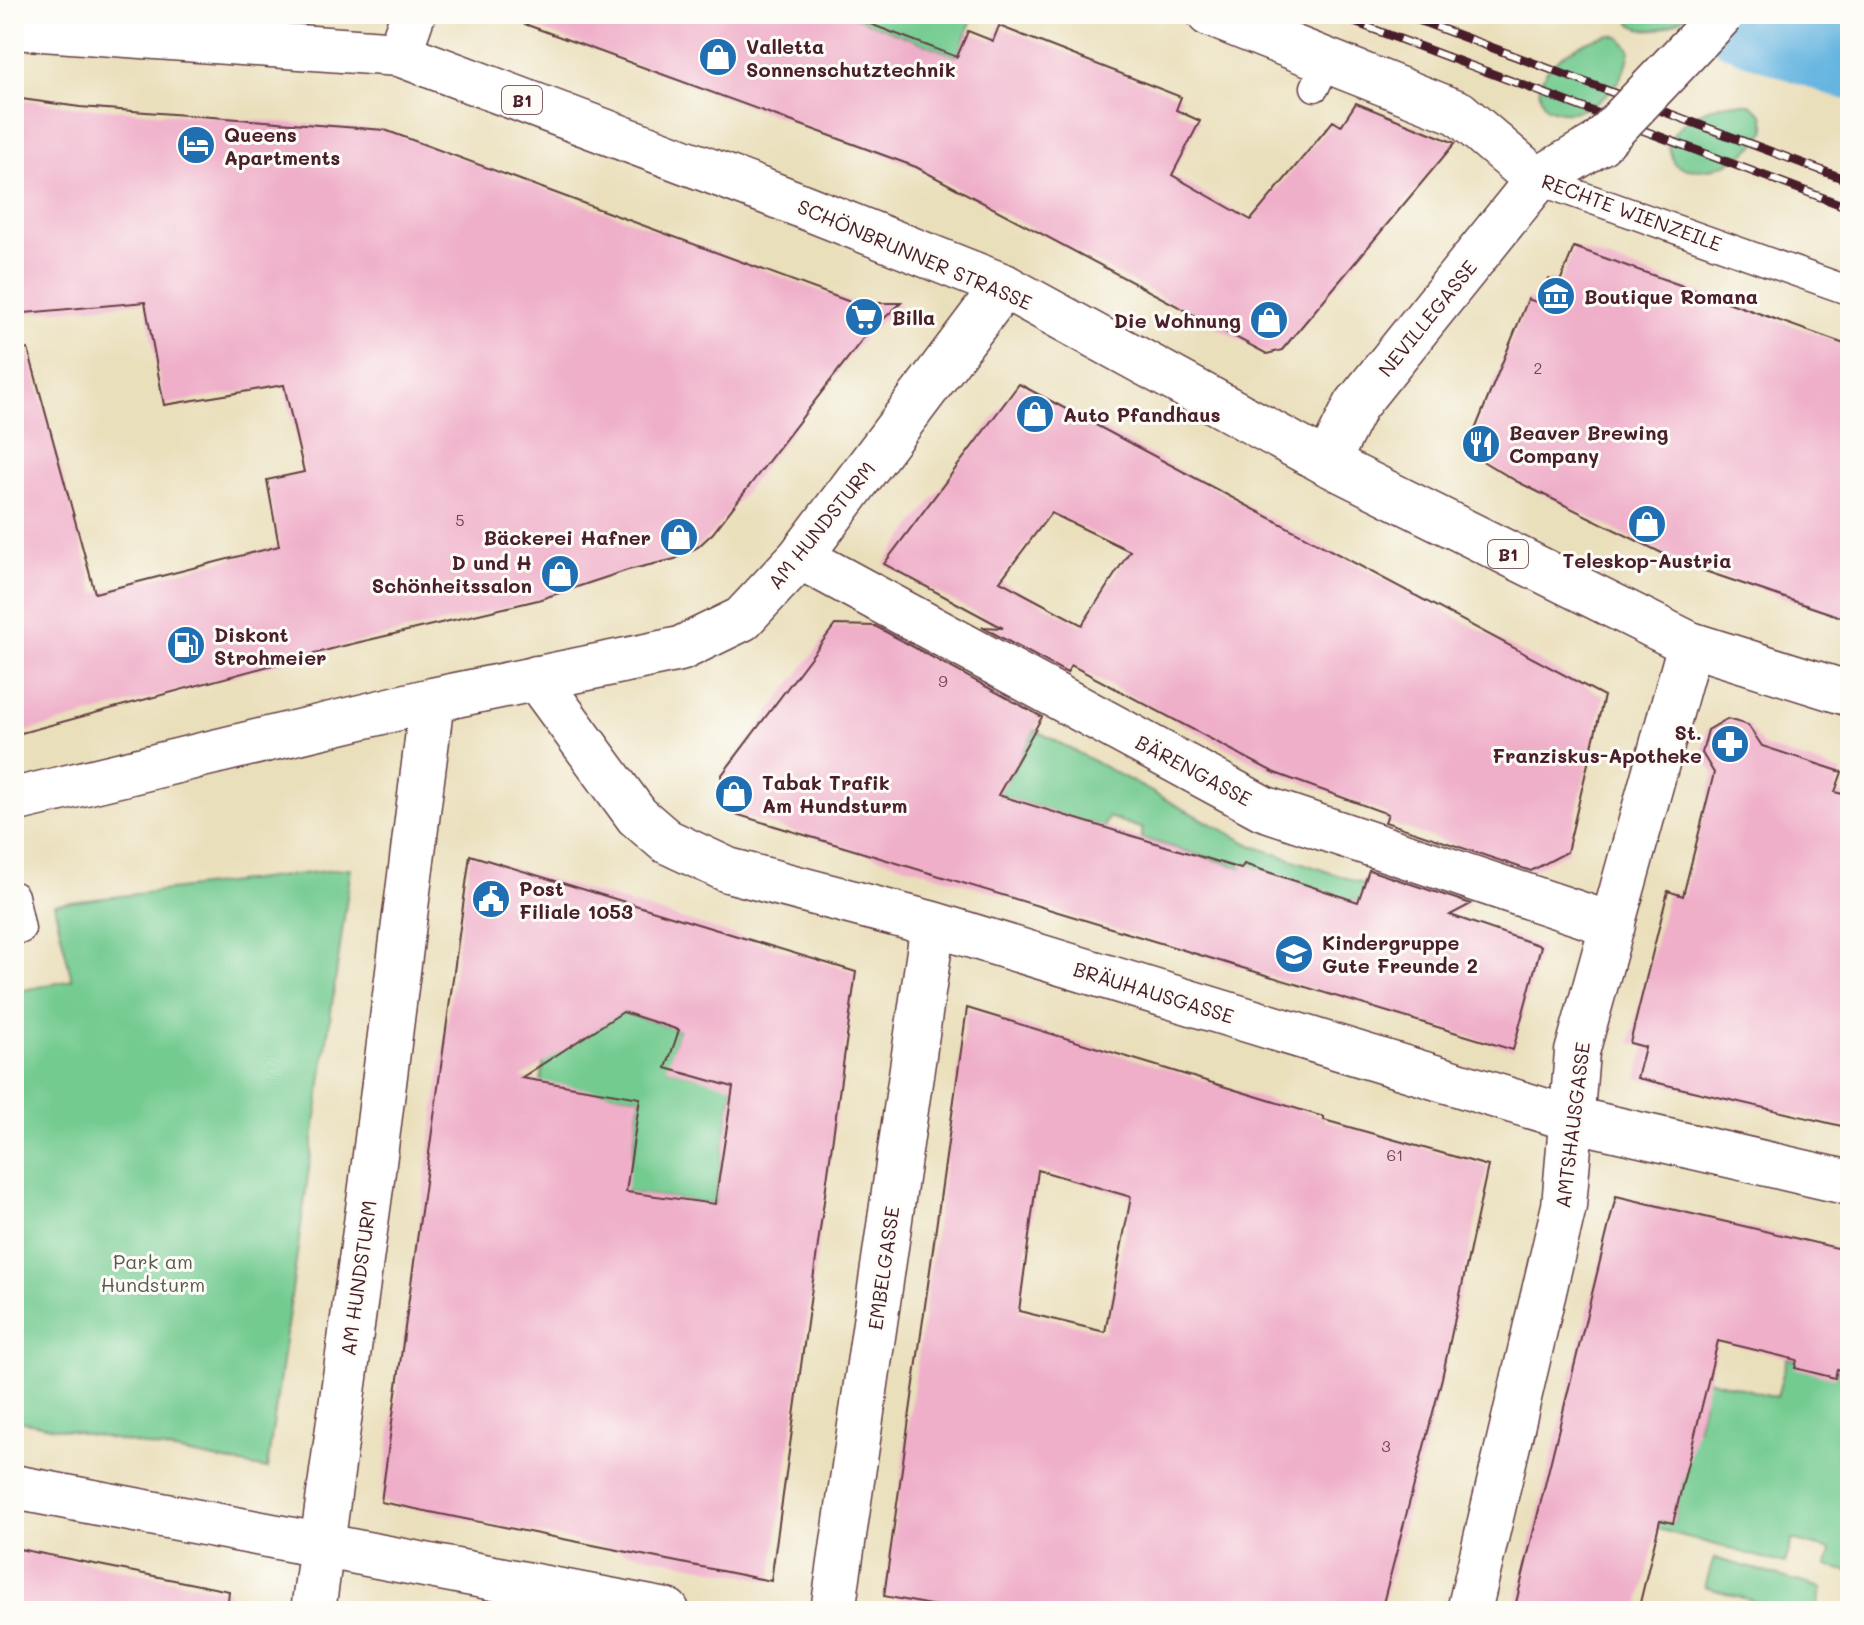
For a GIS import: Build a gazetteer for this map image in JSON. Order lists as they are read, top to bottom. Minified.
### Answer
{"streets":{"street":["B1","RECHTE WIENZEILE","SCHÖNBRUNNER STRASSE","NEVILLEGASSE","AM HUNDSTURM","BÄRENGASSE","BRÄUHAUSGASSE","AMTSHAUSGASSE","EMBELGASSE"]},"crossings":[["RECHTE WIENZEILE","NEVILLEGASSE"],["SCHÖNBRUNNER STRASSE","NEVILLEGASSE"],["SCHÖNBRUNNER STRASSE","AM HUNDSTURM"],["SCHÖNBRUNNER STRASSE","AMTSHAUSGASSE"],["AM HUNDSTURM","BÄRENGASSE"],["AM HUNDSTURM","BRÄUHAUSGASSE"],["BÄRENGASSE","AMTSHAUSGASSE"],["BRÄUHAUSGASSE","AMTSHAUSGASSE"],["BRÄUHAUSGASSE","EMBELGASSE"]],"parks":["Park am Hundsturm"],"places":{"shop":["Valletta Sonnenschutztechnik","Die Wohnung","Auto Pfandhaus","Teleskop-Austria","Bäckerei Hafner","D und H Schönheitssalon","Tabak Trafik Am Hundsturm"],"hotel":["Queens Apartments"],"museum":["Boutique Romana"],"supermarket":["Billa"],"restaurant":["Beaver Brewing Company"],"fuel station":["Diskont Strohmeier"],"pharmacy":["St. Franziskus-Apotheke"],"public building":["Post Filiale 1053"],"school or university":["Kindergruppe Gute Freunde 2"]},"house_numbers":["2","5","9","61","3"]}
